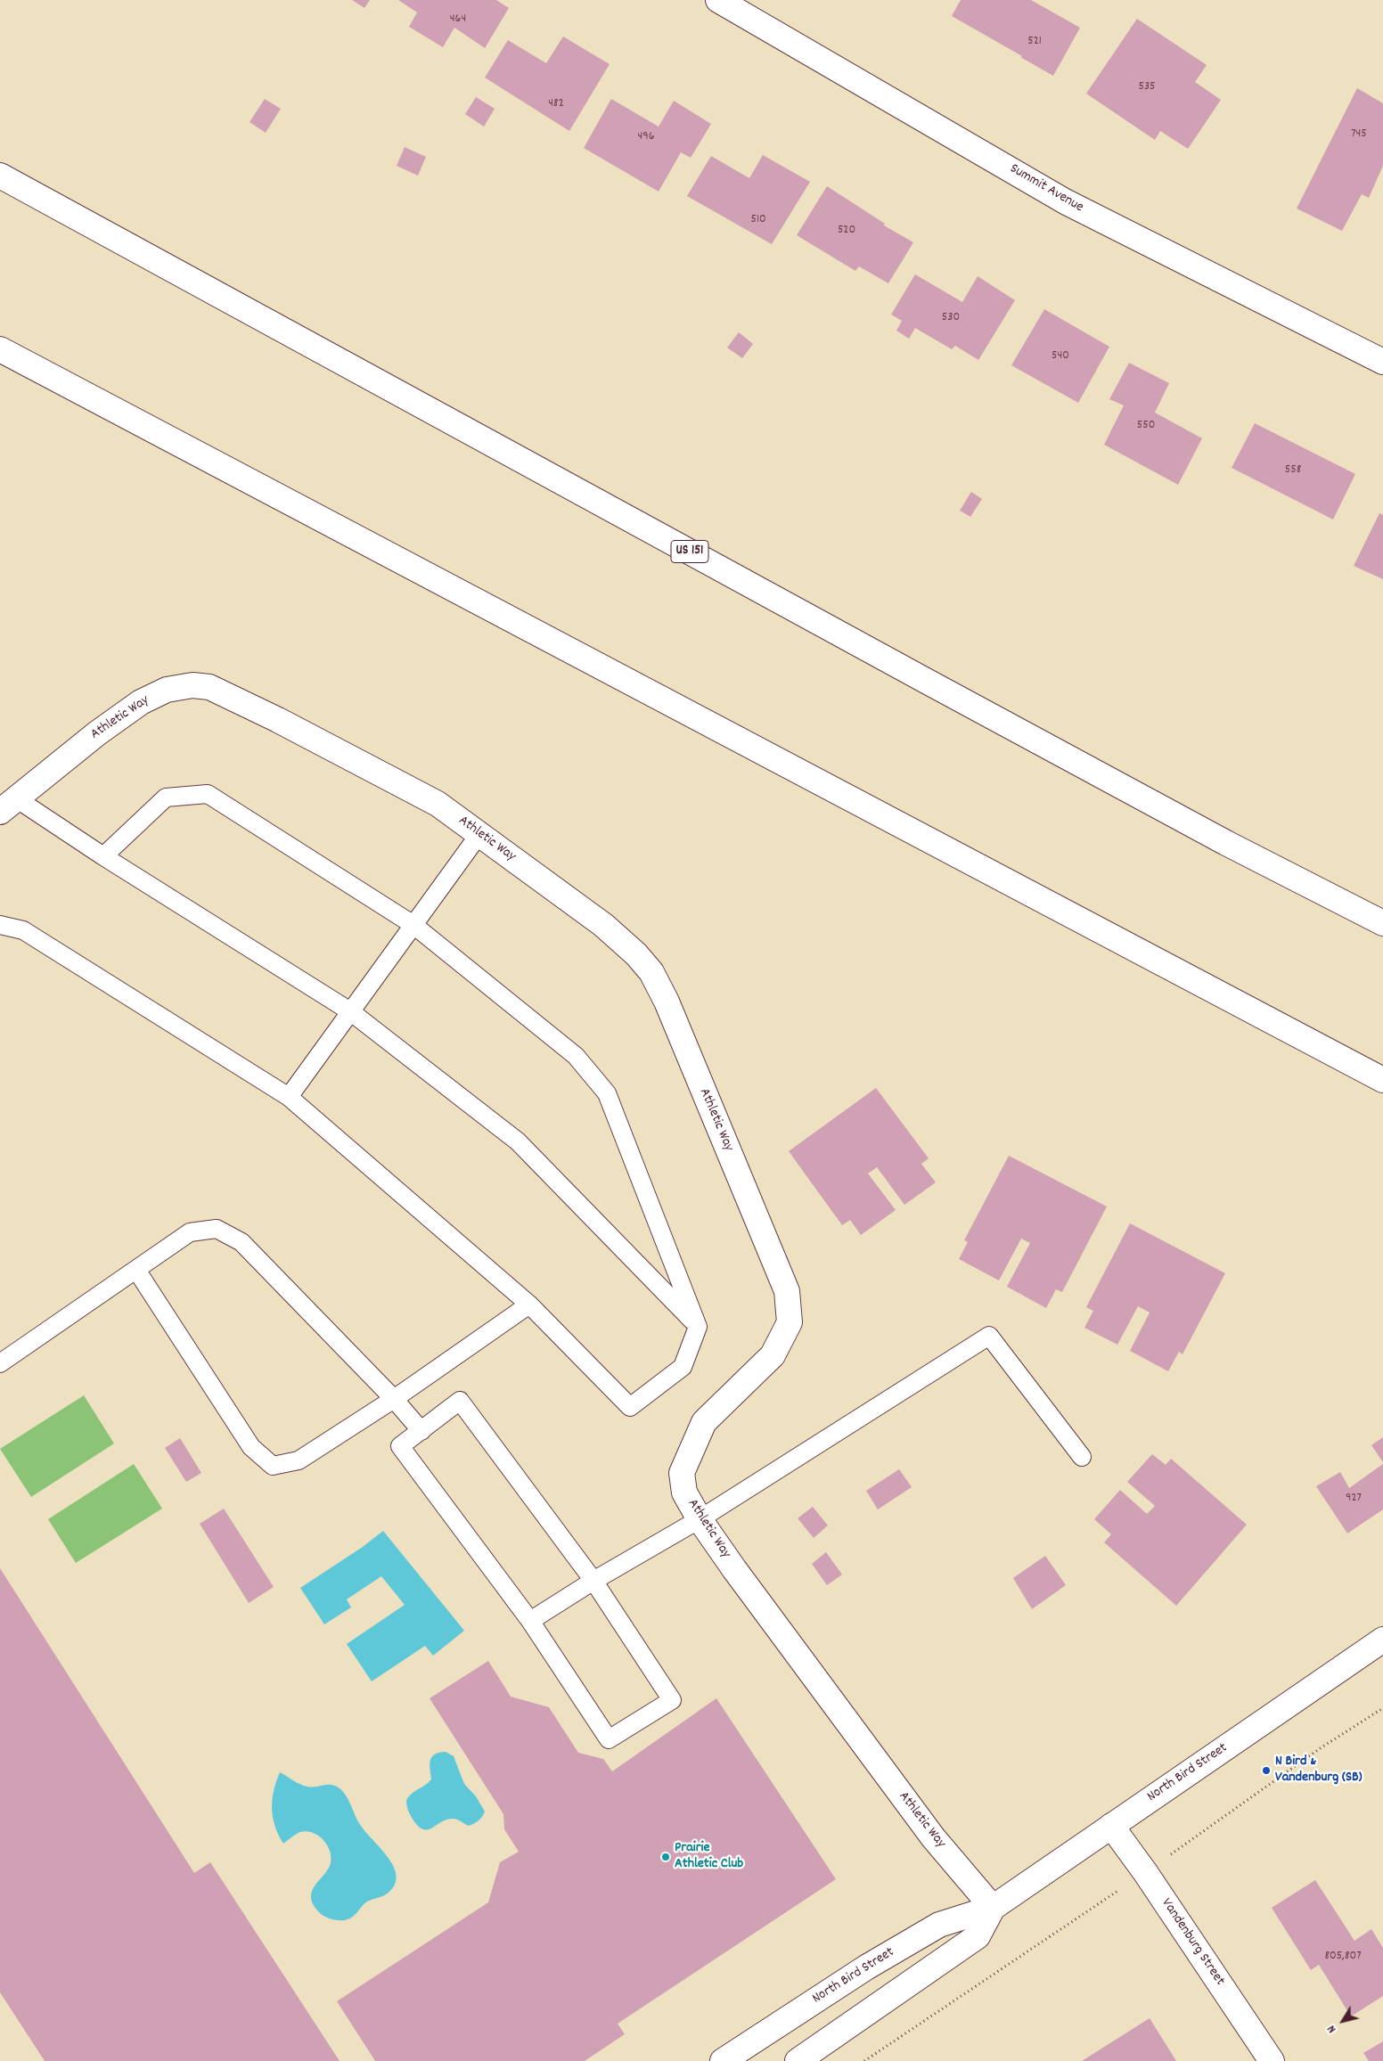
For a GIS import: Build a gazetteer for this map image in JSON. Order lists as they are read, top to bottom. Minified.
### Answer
{"streets":{"main road":["Summit Avenue","US 151","Athletic Way","North Bird Street","Vandenburg Street"]},"crossings":[["Athletic Way","North Bird Street"],["North Bird Street","Vandenburg Street"]],"places":["N Bird & Vandenburg (SB)","Prairie Athletic Club"],"house_numbers":["464","521","535","482","745","496","510","520","530","540","550","558","927","805,807"],"north":"bottom left"}
